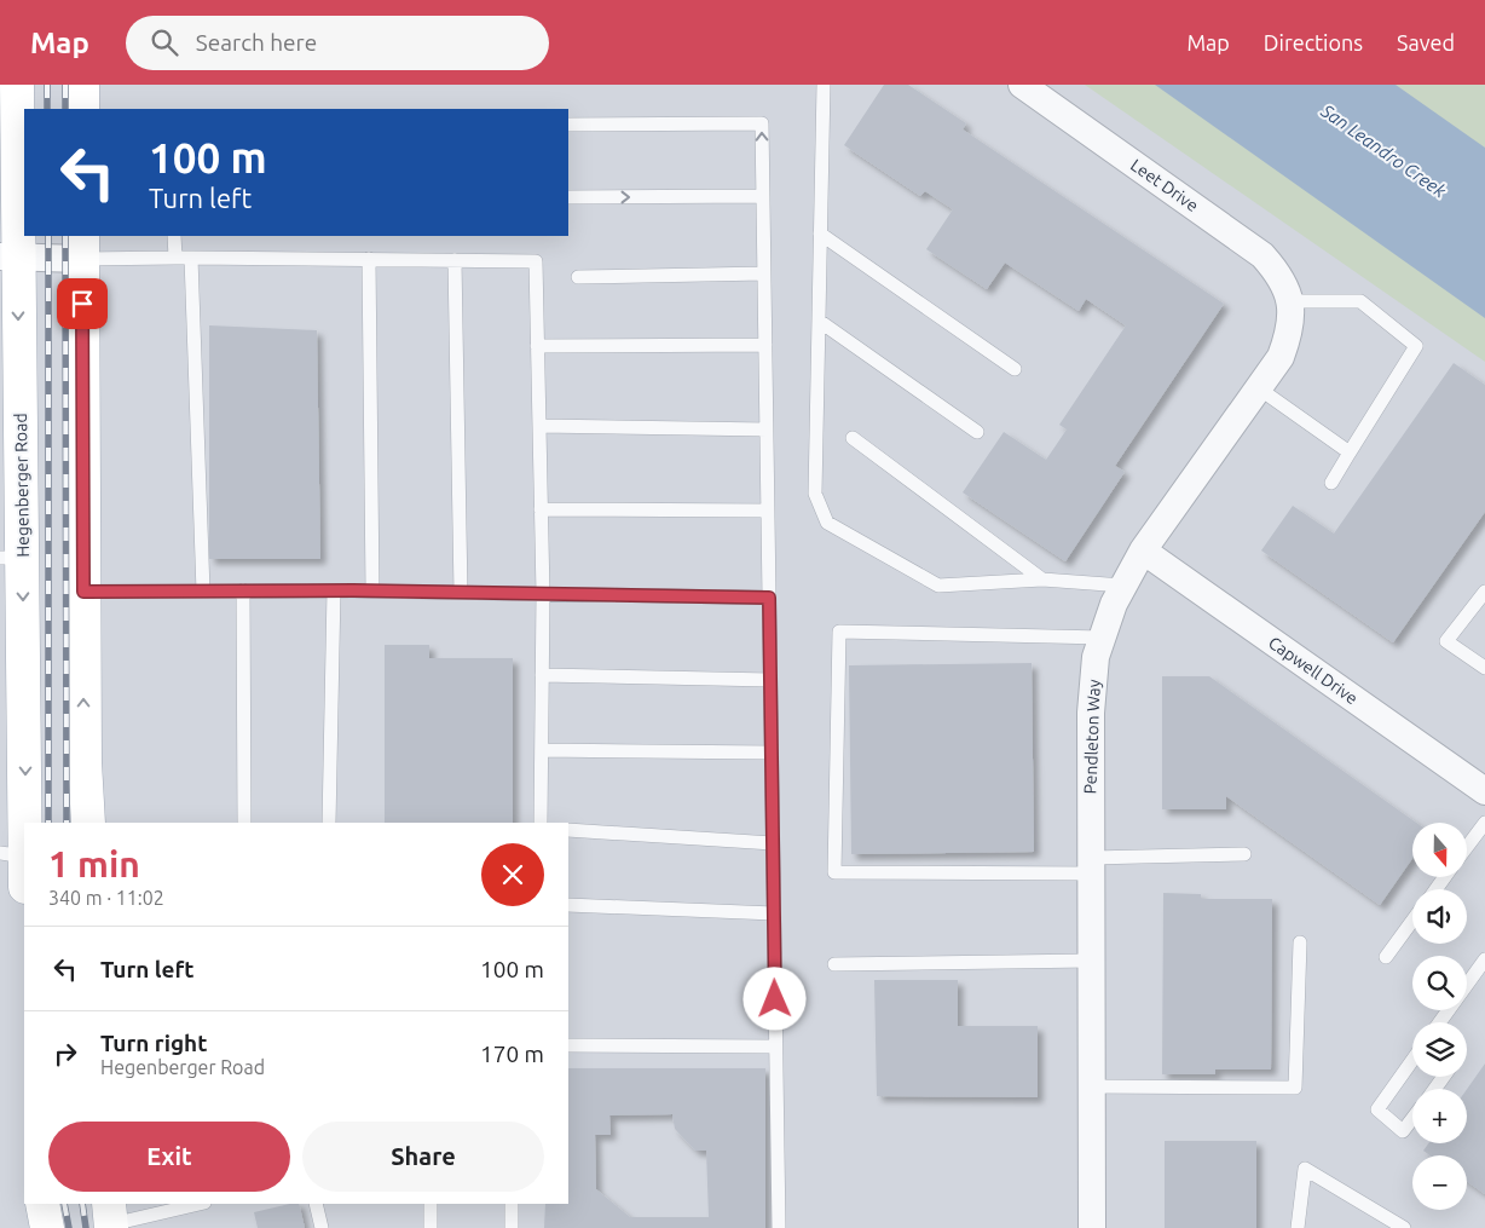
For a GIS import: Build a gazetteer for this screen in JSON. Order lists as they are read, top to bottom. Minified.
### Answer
{"streets":{"main road":["Hegenberger Road"],"street":["Leet Drive","Capwell Drive","Pendleton Way"]},"crossings":[["Leet Drive","Pendleton Way"],["Capwell Drive","Pendleton Way"]],"water":["San Leandro Creek"],"north":"bottom","page":{"header":"Map","search":"Search here","nav":["Map","Directions","Saved"],"turn":["100 m","Turn left"],"map_buttons":["+","−"],"heading":["1 min","340 m · 11:02"],"list":[{"name":"Turn left","value":"100 m"},{"name":"Turn right","note":"Hegenberger Road","value":"170 m"}],"buttons":["Exit","Share"]}}
